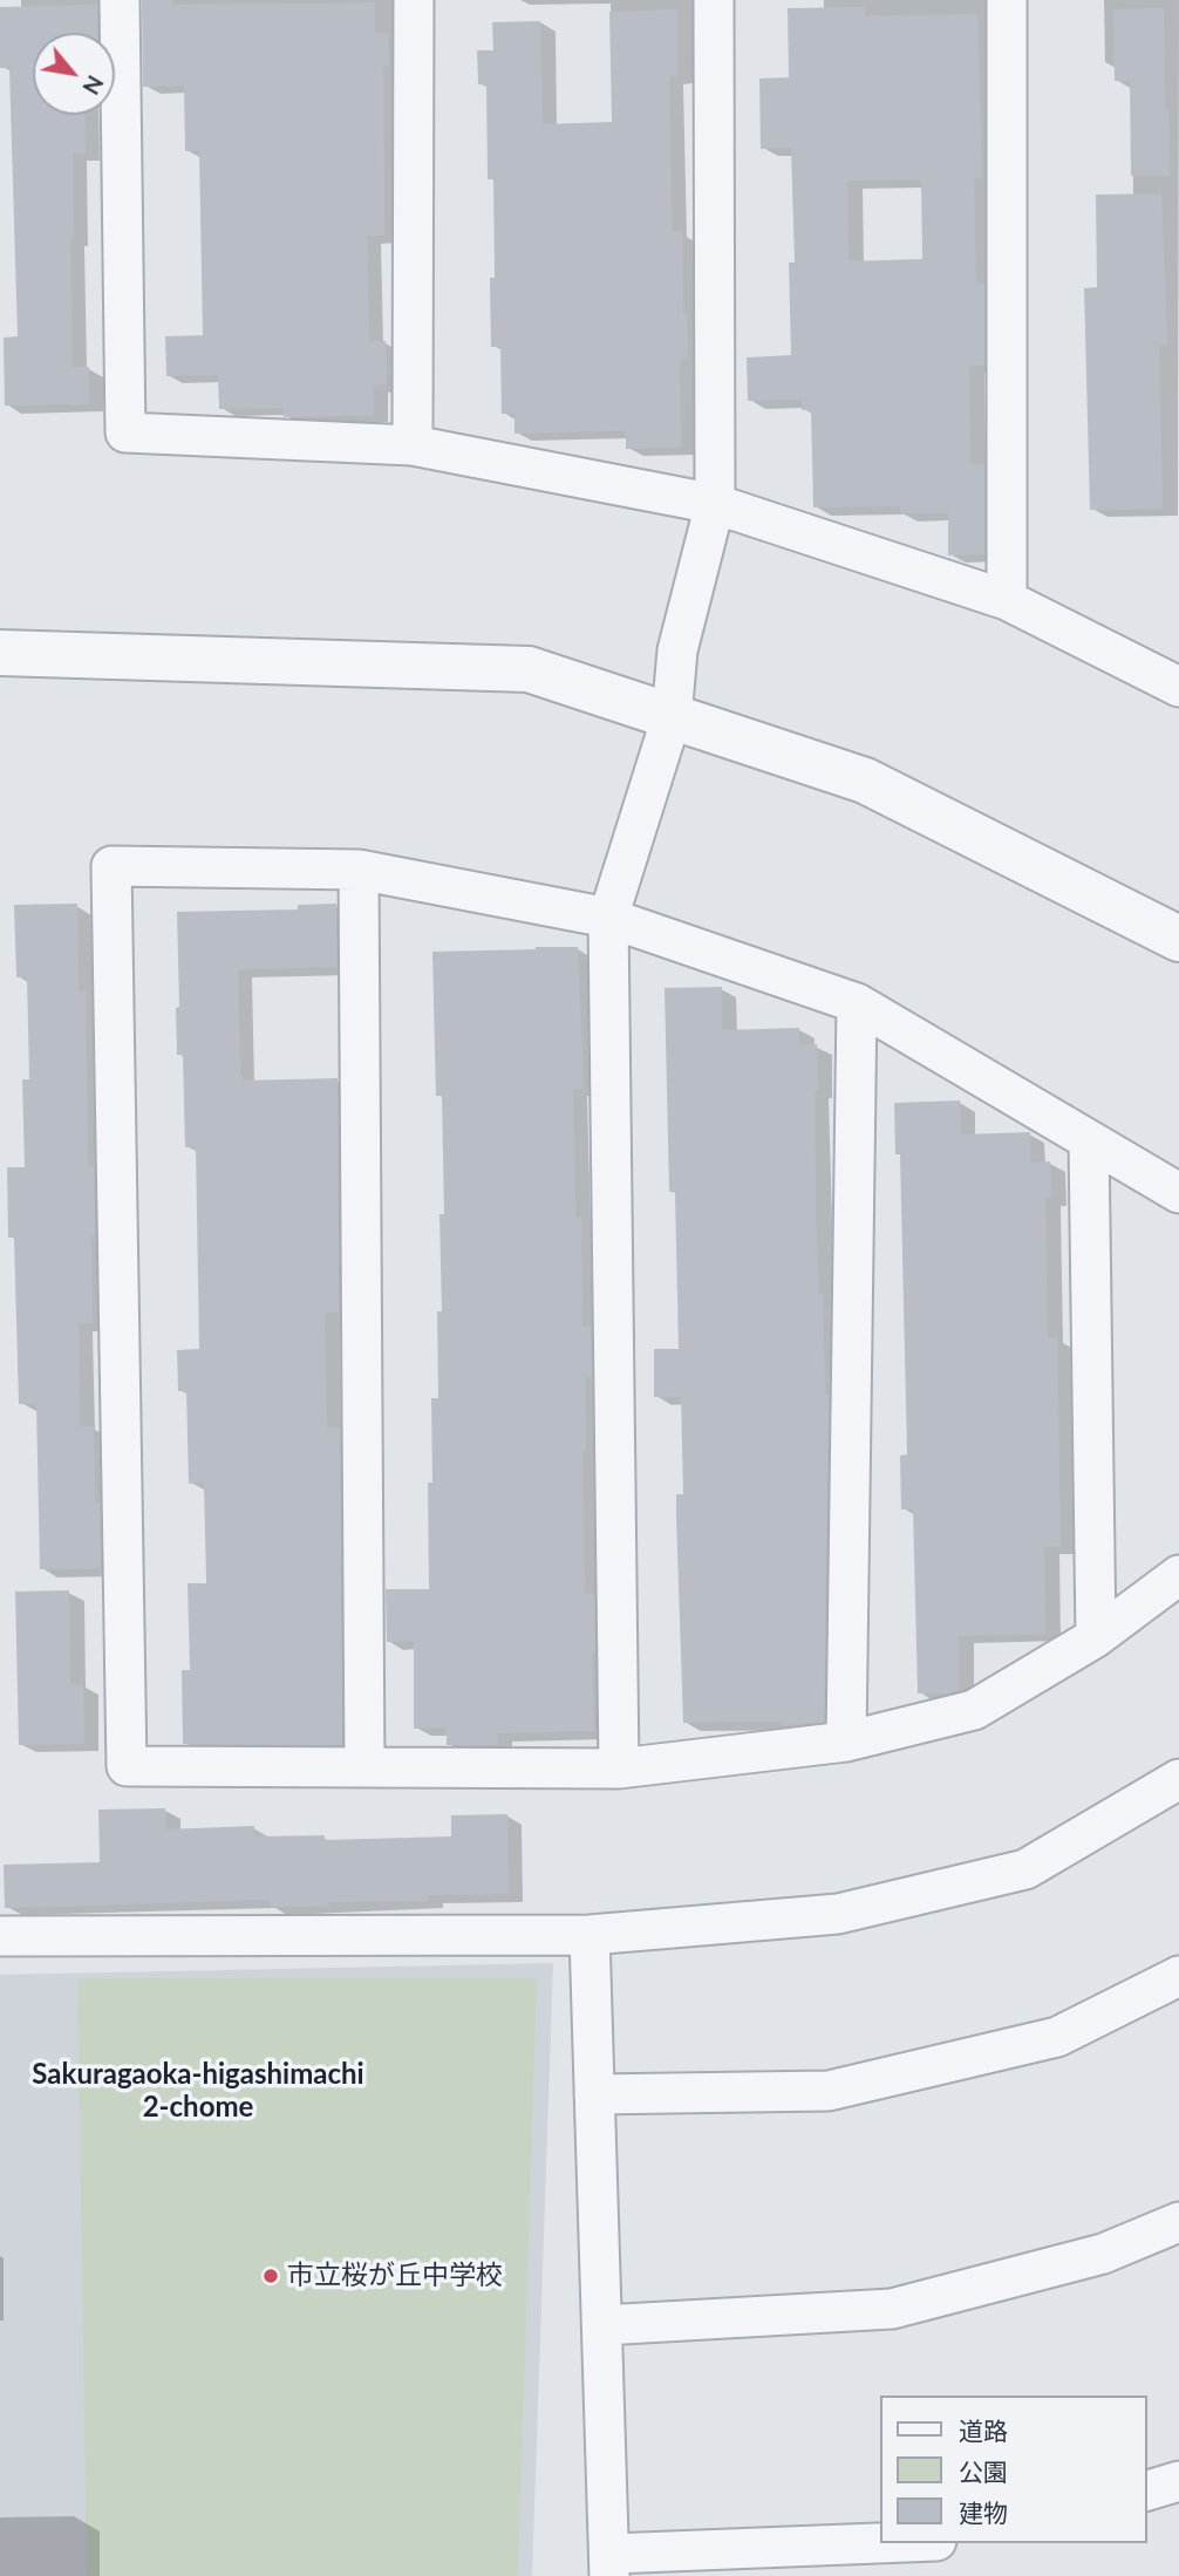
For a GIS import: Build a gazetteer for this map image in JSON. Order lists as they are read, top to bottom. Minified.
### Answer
{"districts":["Sakuragaoka-higashimachi 2-chome"],"places":["市立桜が丘中学校"],"legend":["道路","公園","建物"],"north":"bottom right"}
